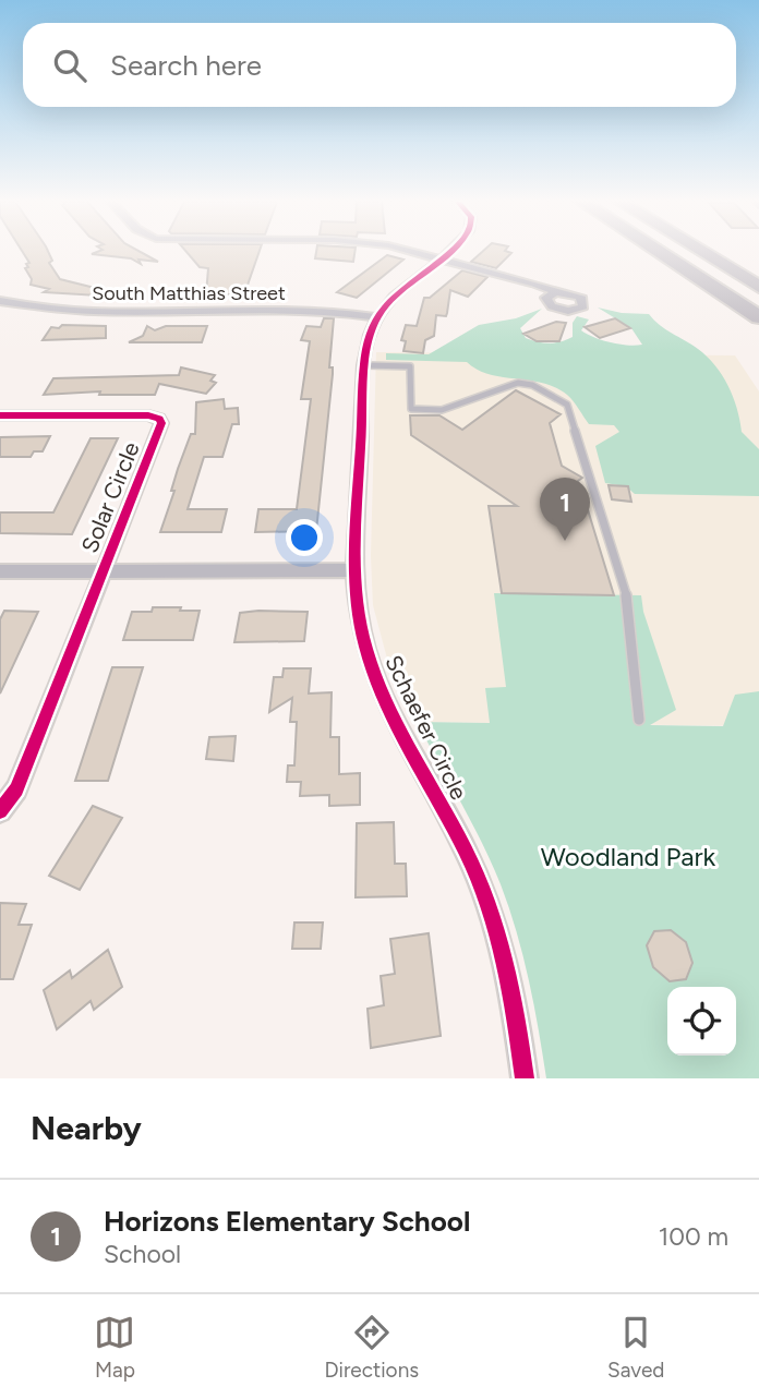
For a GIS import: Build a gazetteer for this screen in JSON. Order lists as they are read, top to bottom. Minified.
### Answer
{"streets":{"street":["South Matthias Street","Solar Circle","Schaefer Circle"]},"crossings":[["South Matthias Street","Schaefer Circle"]],"parks":["Woodland Park"],"page":{"search":"Search here","pins":"1","heading":"Nearby","list":[{"mark":"1","name":"Horizons Elementary School","note":"School","value":"100 m"}],"nav":["Map","Directions","Saved"]}}
